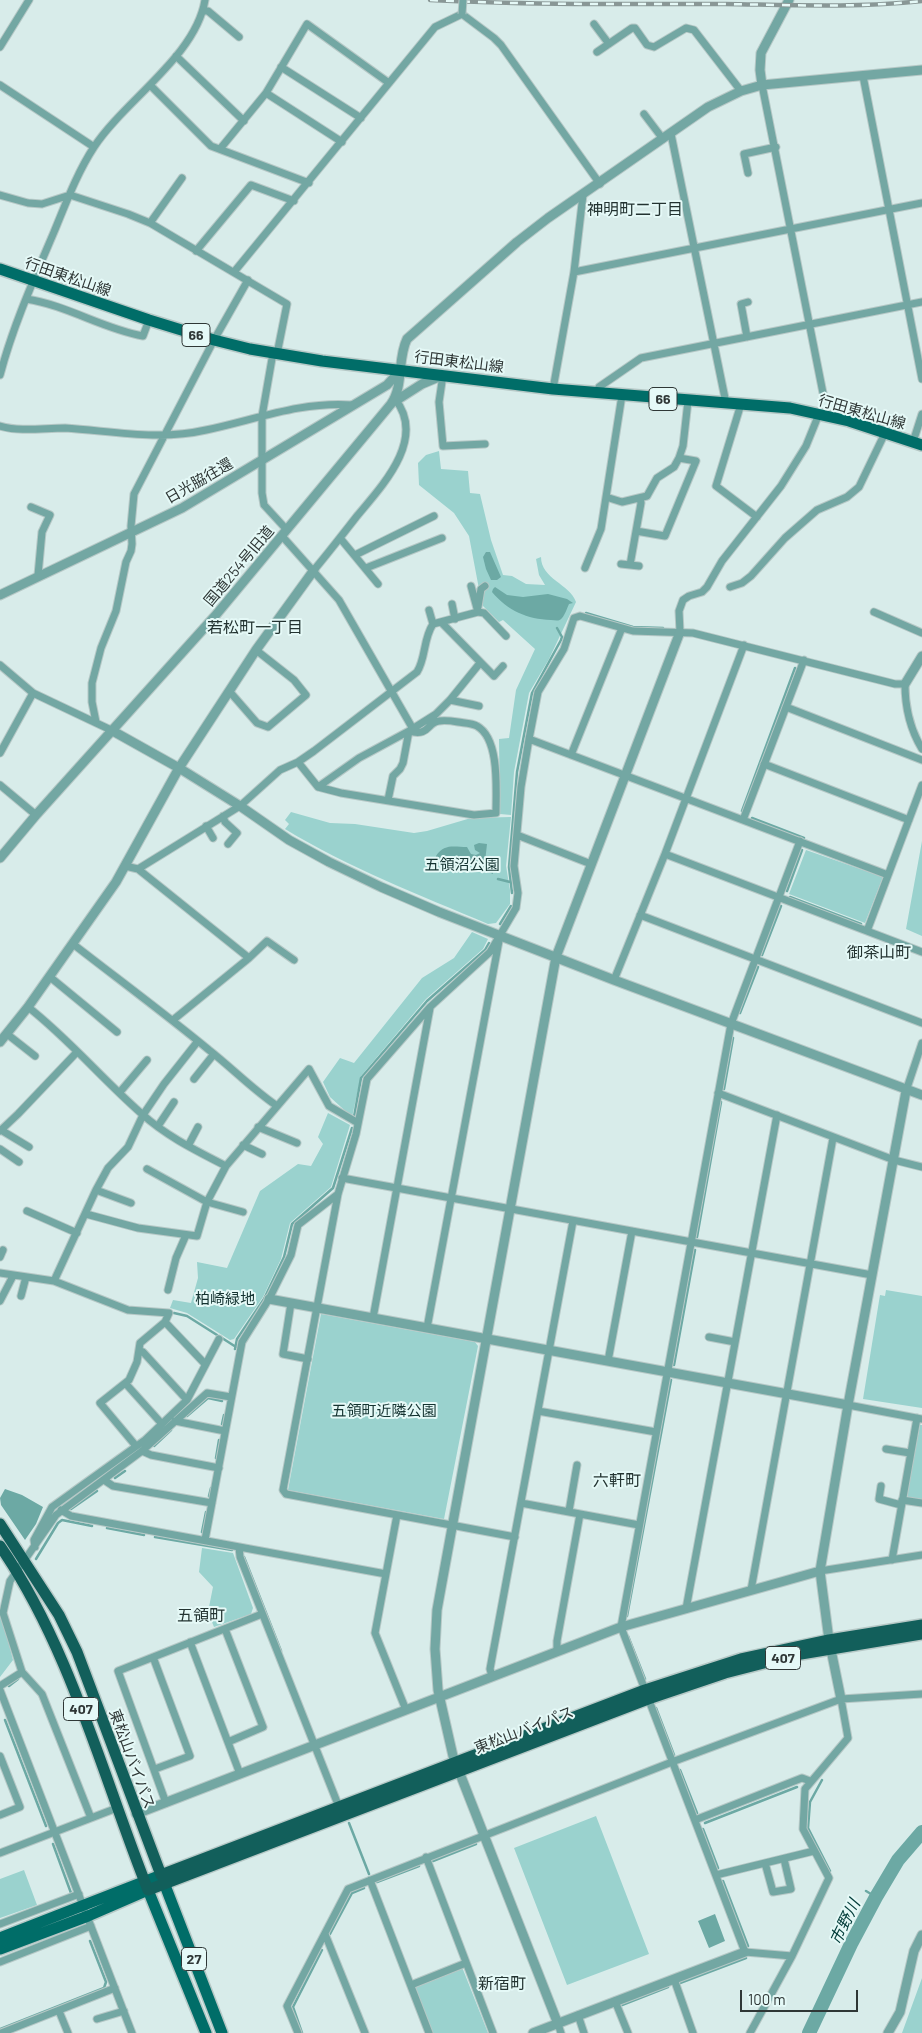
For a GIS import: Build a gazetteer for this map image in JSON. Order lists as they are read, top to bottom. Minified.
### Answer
{"streets":{"highway":["407","東松山バイパス"],"main road":["行田東松山線","66","27"],"street":["日光脇往還","国道254号旧道"]},"crossings":[["行田東松山線","日光脇往還"],["東松山バイパス","27"]],"districts":["神明町二丁目","若松町一丁目","御茶山町","六軒町","五領町","新宿町"],"water":["市野川"],"parks":["五領沼公園","柏崎緑地","五領町近隣公園"],"scale_bar":"100 m"}
